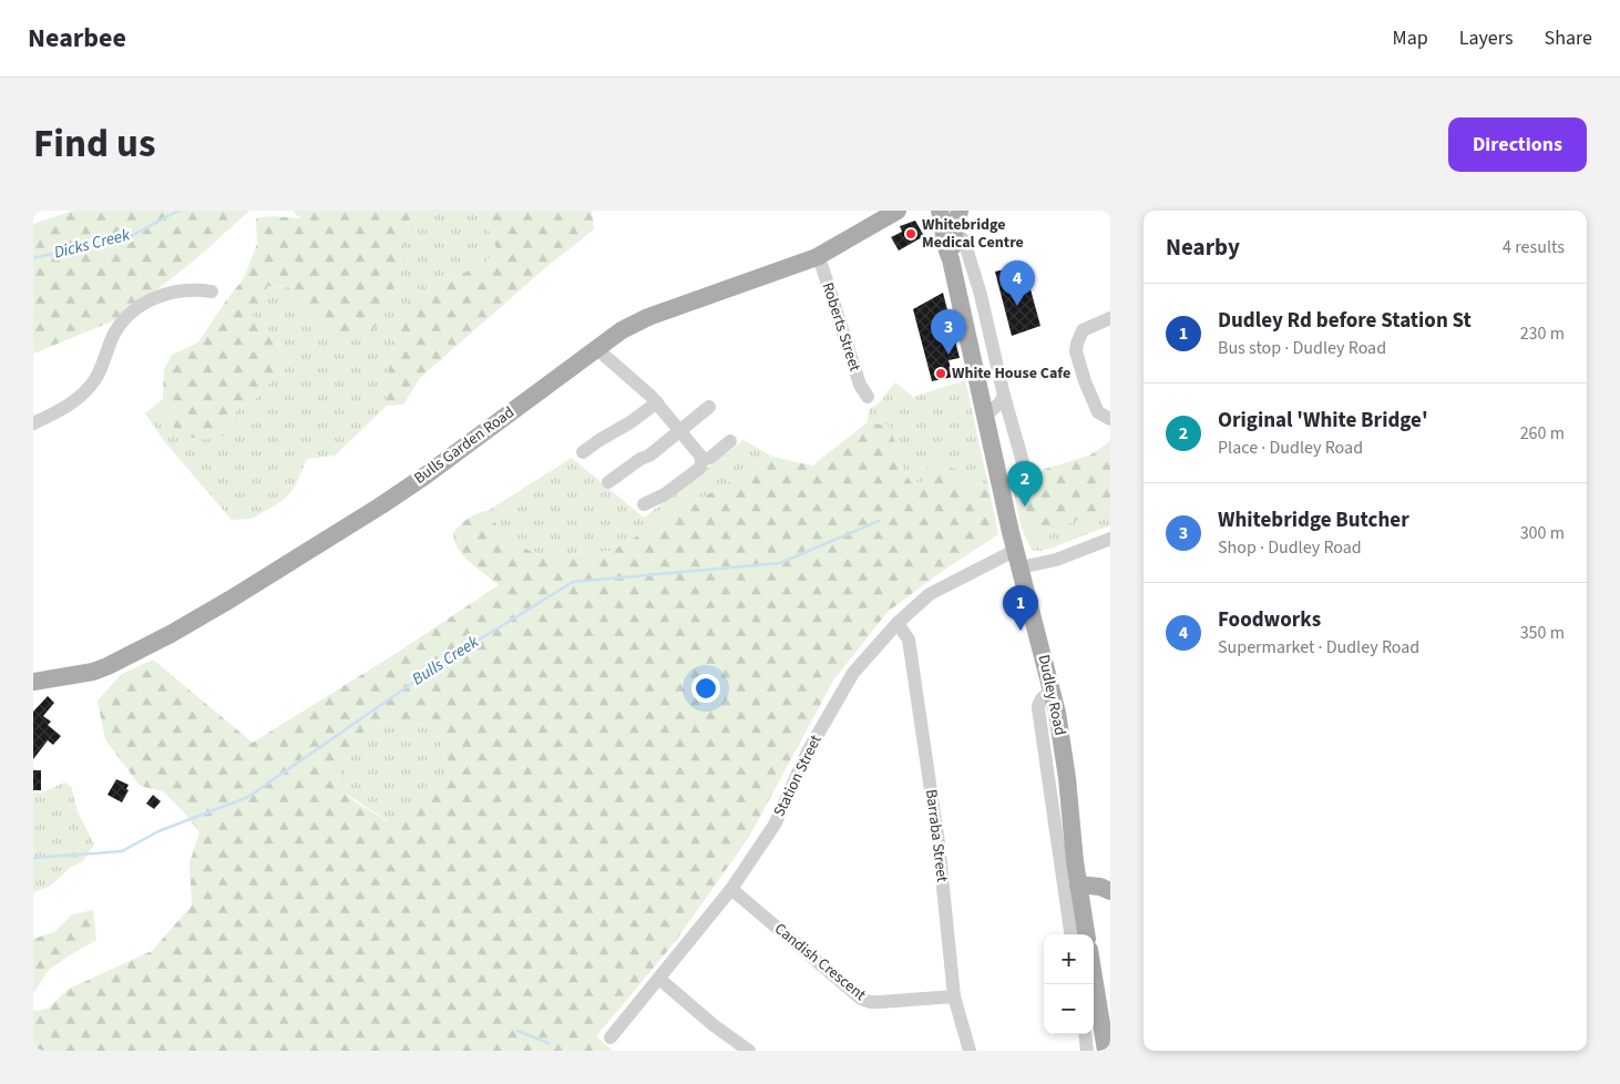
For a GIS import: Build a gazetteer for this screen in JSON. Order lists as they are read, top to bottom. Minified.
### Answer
{"streets":{"main road":["Bulls Garden Road","Dudley Road"],"street":["Roberts Street","Station Street","Barraba Street","Candish Crescent"]},"crossings":[["Roberts Street","Bulls Garden Road"],["Dudley Road","Station Street"],["Station Street","Barraba Street"],["Station Street","Candish Crescent"],["Barraba Street","Candish Crescent"]],"water":["Dicks Creek","Bulls Creek"],"places":["Whitebridge Medical Centre","White House Cafe"],"page":{"header":"Nearbee","nav":["Map","Layers","Share"],"title":"Find us","buttons":"Directions","heading":["Nearby","4 results"],"pins":["4","3","2","1"],"list":[{"mark":"1","name":"Dudley Rd before Station St","note":"Bus stop · Dudley Road","value":"230 m"},{"mark":"2","name":"Original 'White Bridge'","note":"Place · Dudley Road","value":"260 m"},{"mark":"3","name":"Whitebridge Butcher","note":"Shop · Dudley Road","value":"300 m"},{"mark":"4","name":"Foodworks","note":"Supermarket · Dudley Road","value":"350 m"}],"map_buttons":["+","−"]}}
